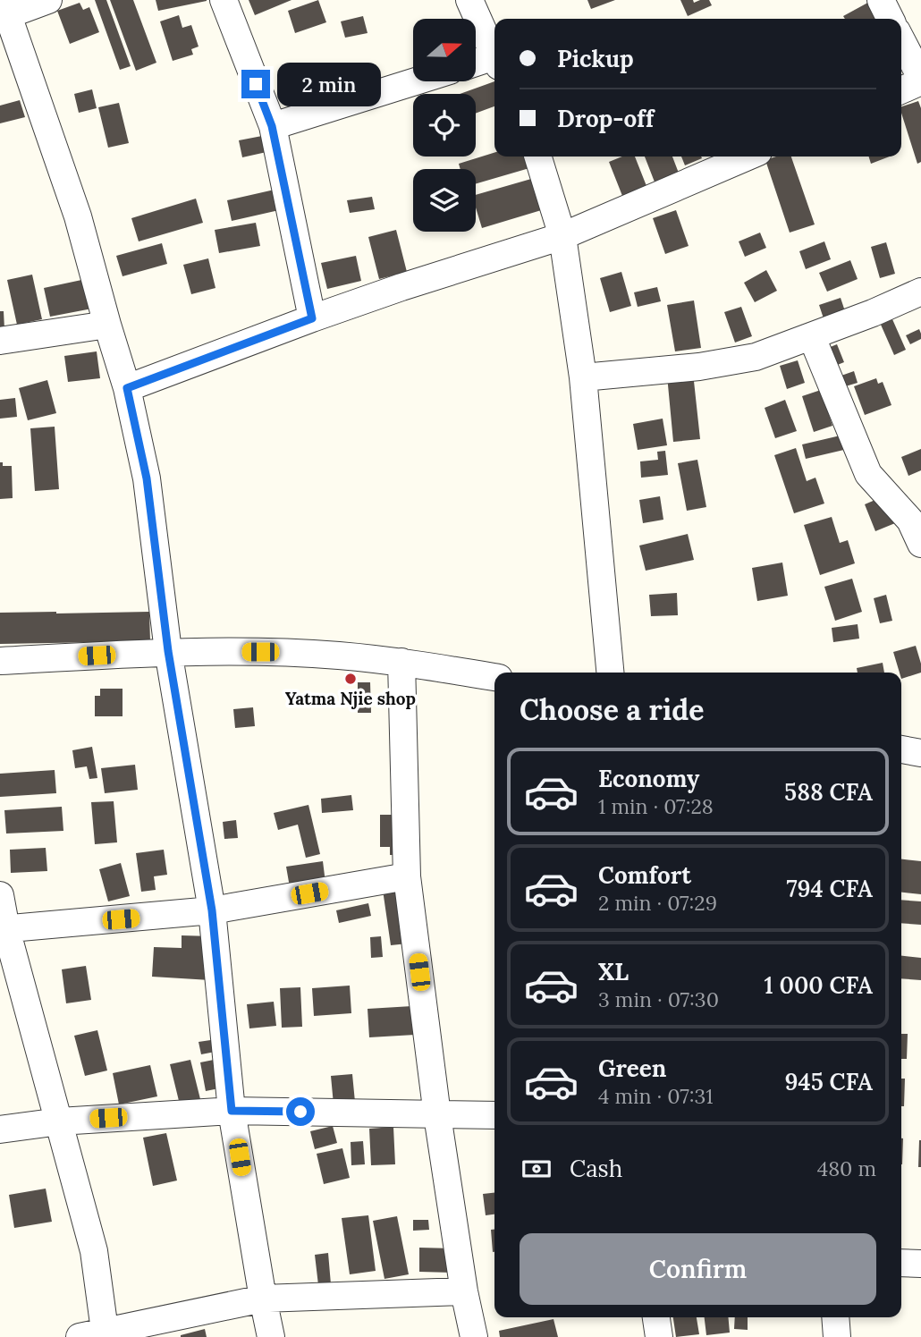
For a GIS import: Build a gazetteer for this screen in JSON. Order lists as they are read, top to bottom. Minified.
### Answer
{"places":["Yatma Njie shop"],"north":"right","page":{"banner":["Pickup","Drop-off"],"bubble":"2 min","heading":"Choose a ride","list":[{"name":"Economy","note":"1 min · 07:28","value":"588 CFA"},{"name":"Comfort","note":"2 min · 07:29","value":"794 CFA"},{"name":"XL","note":"3 min · 07:30","value":"1 000 CFA"},{"name":"Green","note":"4 min · 07:31","value":"945 CFA"}],"pay":["Cash","480 m"],"buttons":"Confirm"}}
